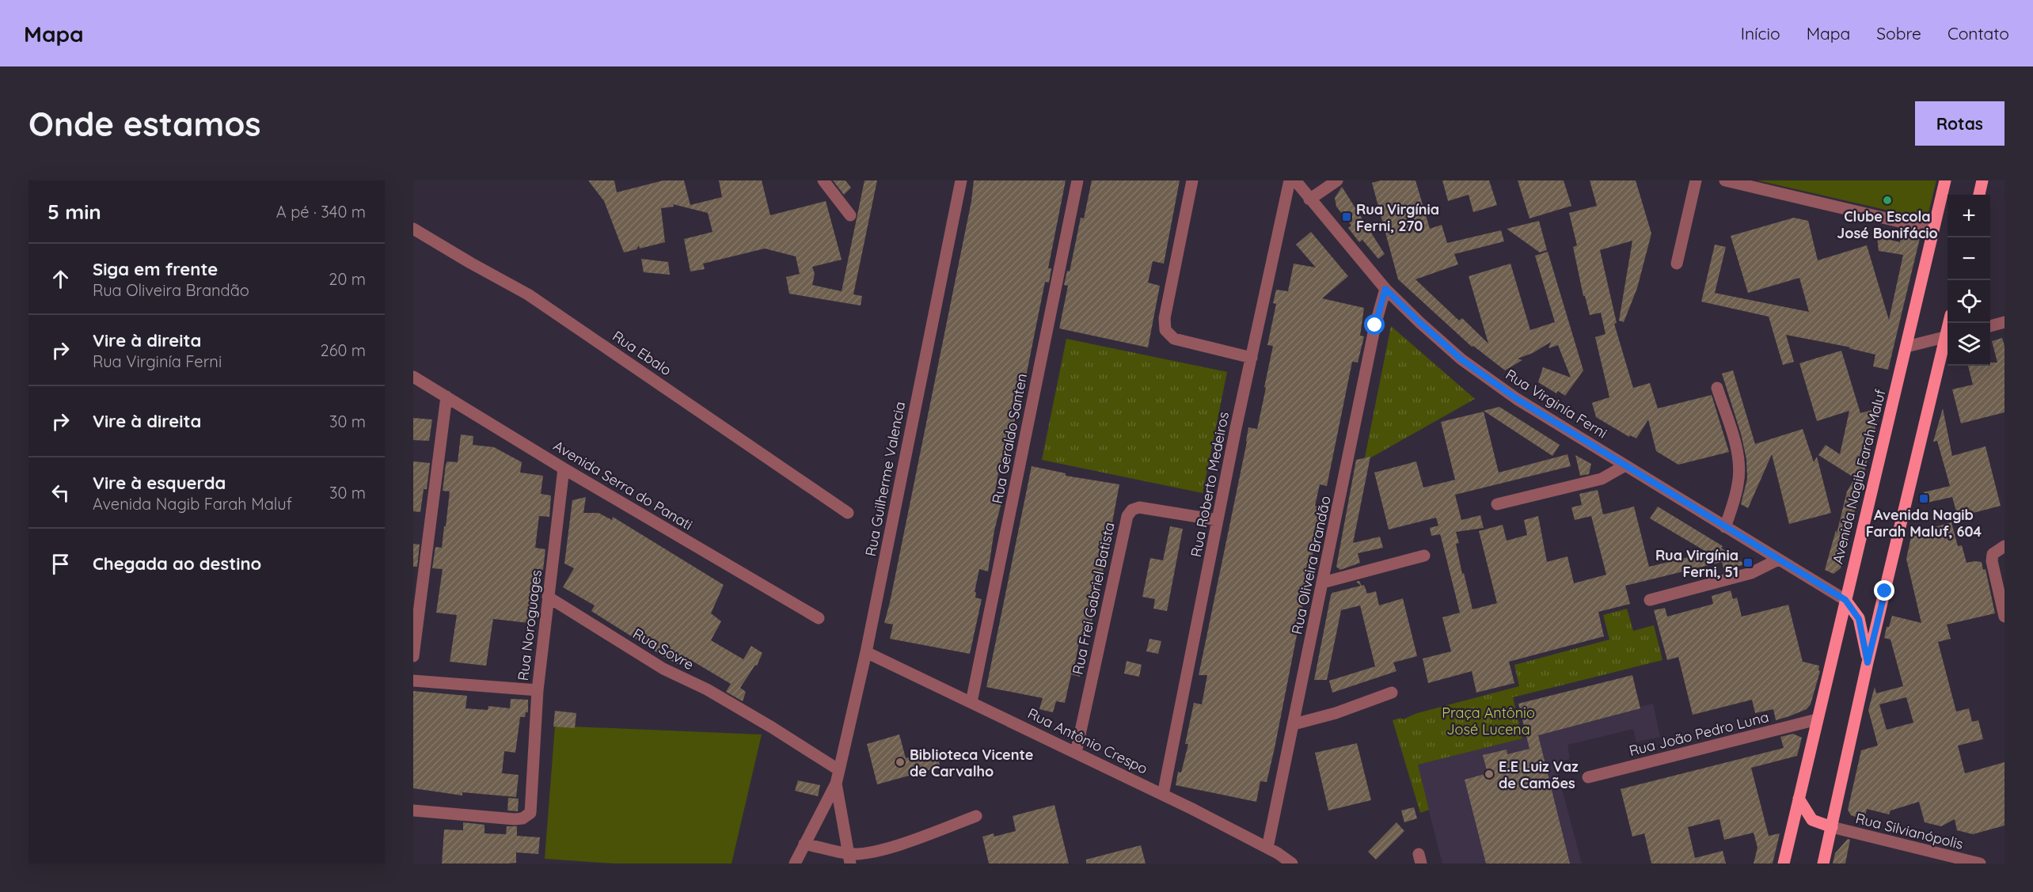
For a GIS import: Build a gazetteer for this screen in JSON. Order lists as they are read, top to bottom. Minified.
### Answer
{"streets":{"main road":["Avenida Nagib Farah Maluf"],"street":["Rua Ebalo","Rua Virginía Ferni","Rua Geraldo Santen","Rua Guilherme Valencia","Rua Roberto Medeiros","Avenida Serra do Panati","Rua Oliveira Brandão","Rua Frei Gabriel Batista","Rua Noroguages","Rua Sovre","Rua João Pedro Luna","Rua Antônio Crespo","Rua Silvianópolis"]},"crossings":[["Rua Virginía Ferni","Avenida Nagib Farah Maluf"],["Rua Virginía Ferni","Rua Oliveira Brandão"],["Rua Geraldo Santen","Rua Antônio Crespo"],["Avenida Nagib Farah Maluf","Rua João Pedro Luna"],["Rua Guilherme Valencia","Rua Sovre"],["Rua Guilherme Valencia","Rua Antônio Crespo"],["Rua Roberto Medeiros","Rua Frei Gabriel Batista"],["Rua Roberto Medeiros","Rua Antônio Crespo"],["Avenida Serra do Panati","Rua Noroguages"],["Rua Oliveira Brandão","Rua Antônio Crespo"],["Rua Frei Gabriel Batista","Rua Antônio Crespo"],["Rua Noroguages","Rua Sovre"]],"parks":["Praça Antônio José Lucena"],"places":{"other":["Clube Escola José Bonifácio","Biblioteca Vicente de Carvalho","E.E Luiz Vaz de Camões"],"transit":["Rua Virgínia Ferni, 270","Avenida Nagib Farah Maluf, 604","Rua Virgínia Ferni, 51"]},"page":{"header":"Mapa","nav":["Início","Mapa","Sobre","Contato"],"buttons":"Rotas","title":"Onde estamos","heading":["5 min","A pé · 340 m"],"map_buttons":["+","−"],"list":[["Siga em frente","Rua Oliveira Brandão","20 m"],["Vire à direita","Rua Virginía Ferni","260 m"],["Vire à direita","30 m"],["Vire à esquerda","Avenida Nagib Farah Maluf","30 m"],"Chegada ao destino"]}}
